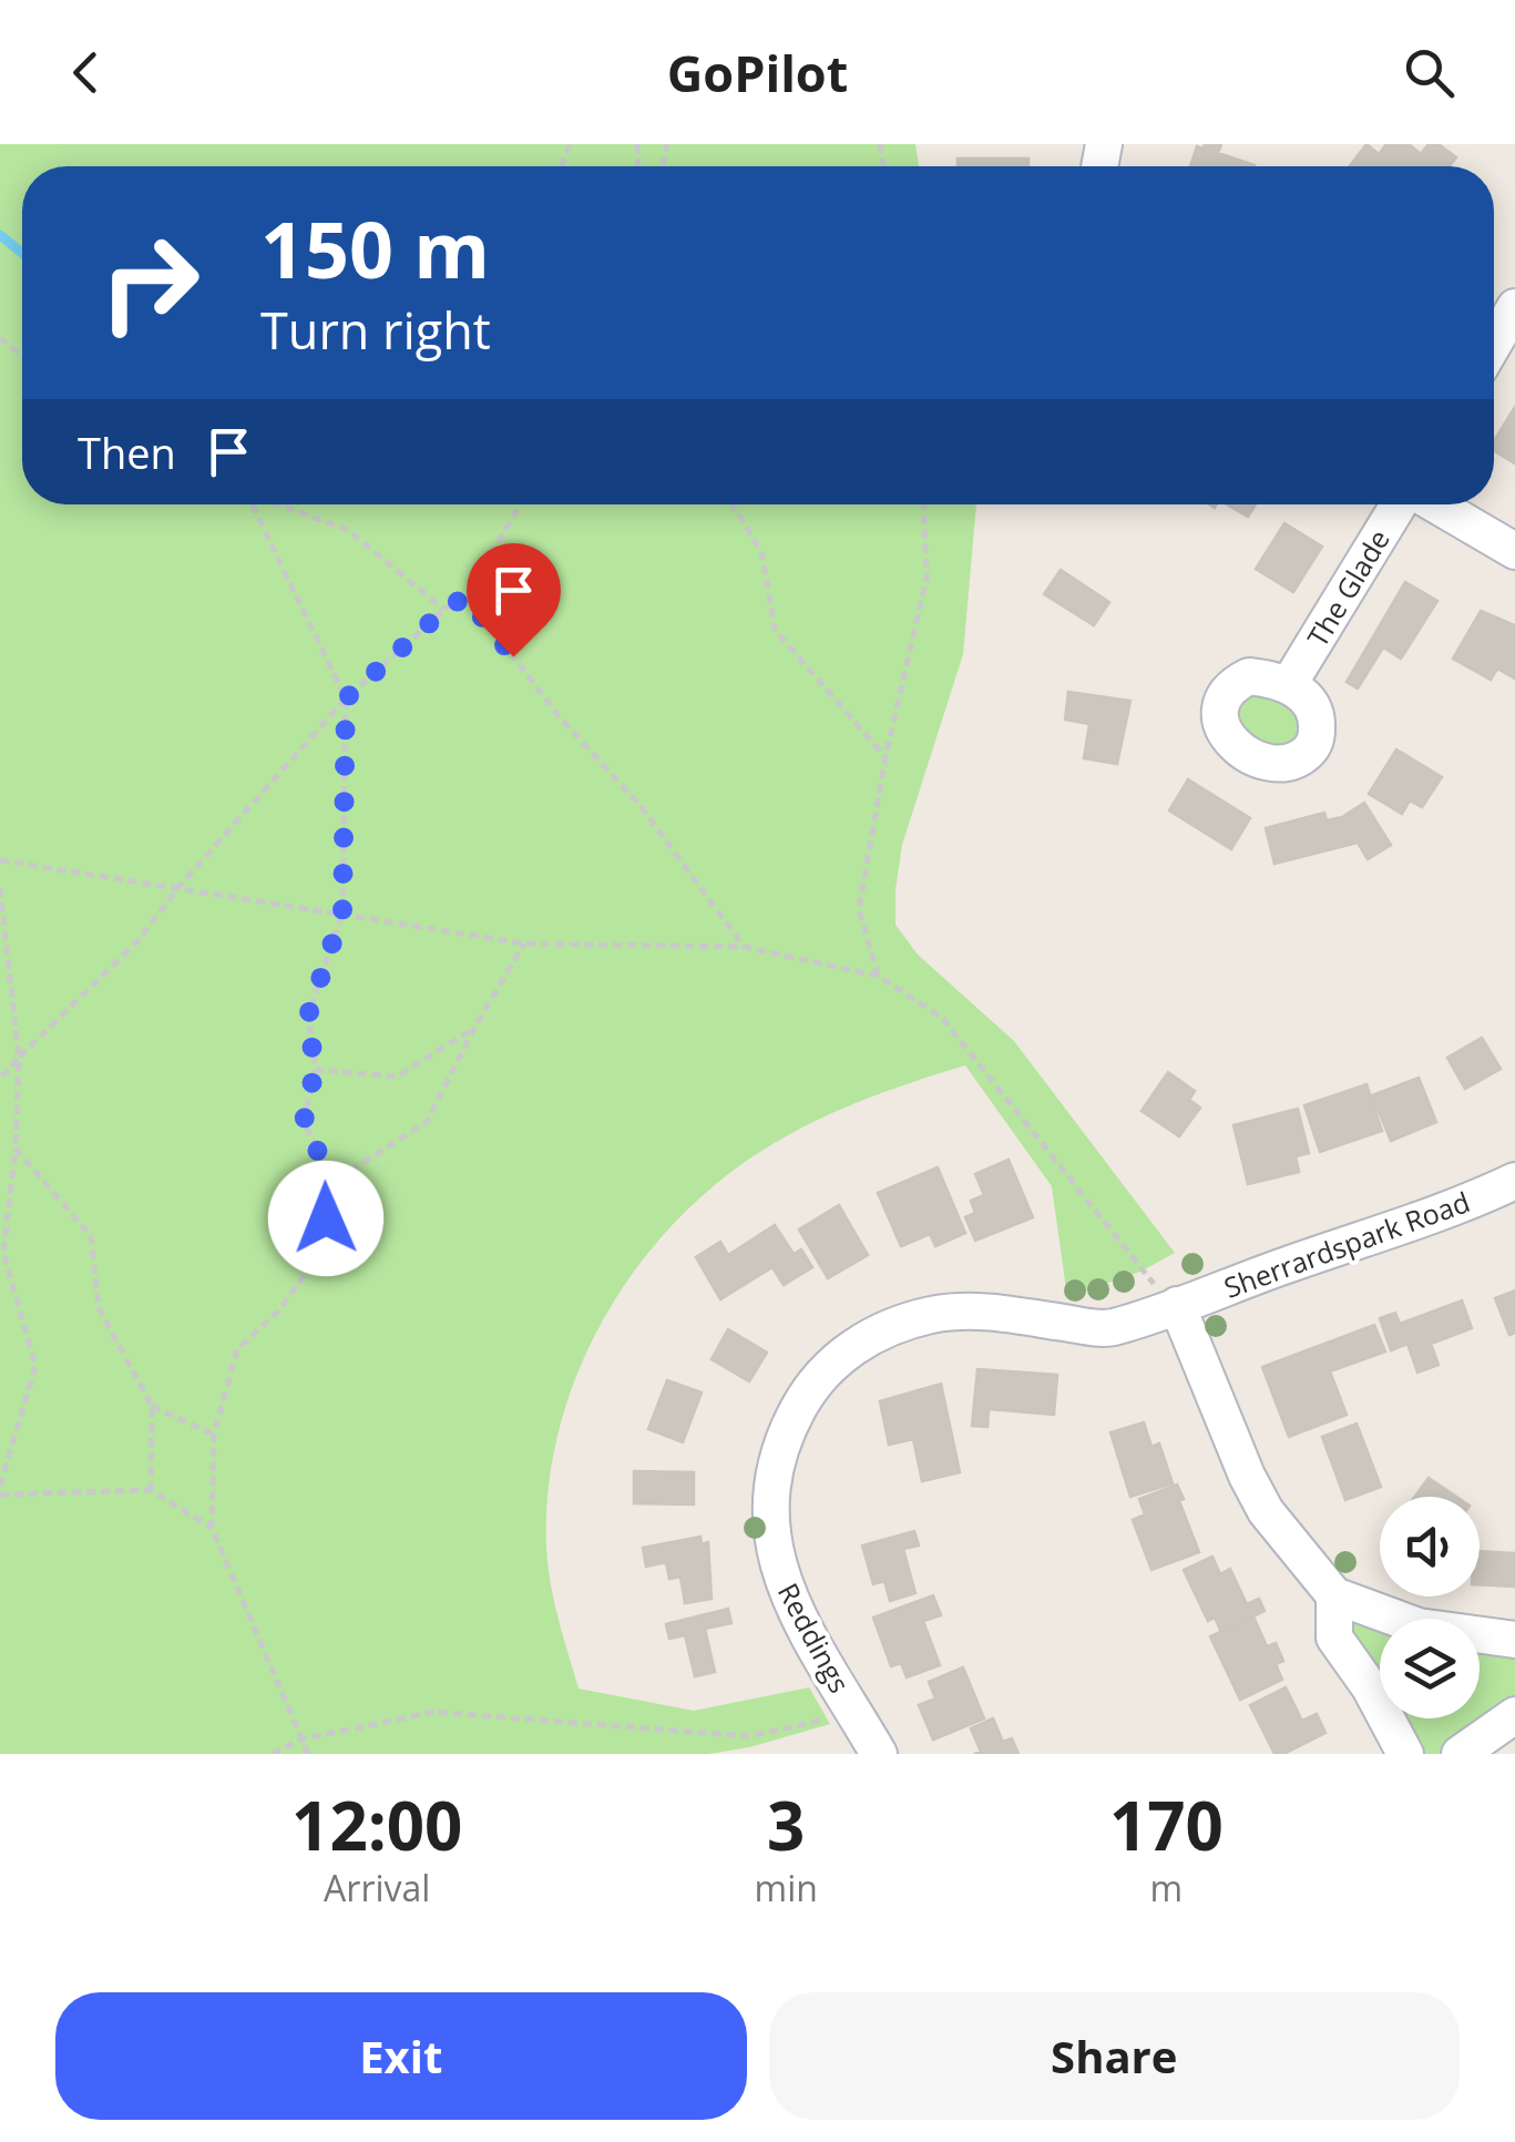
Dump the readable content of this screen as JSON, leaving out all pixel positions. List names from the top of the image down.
{
  "streets": {
    "street": ["The Glade", "Sherrardspark Road", "Reddings"]
  },
  "crossings": [
    ["Sherrardspark Road", "Reddings"]
  ],
  "page": {
    "header": "GoPilot",
    "turn": ["150 m", "Turn right"],
    "then": "Then",
    "eta": [
      "12:00",
      "Arrival",
      "3",
      "min",
      "170",
      "m"
    ],
    "buttons": ["Exit", "Share"]
  }
}
